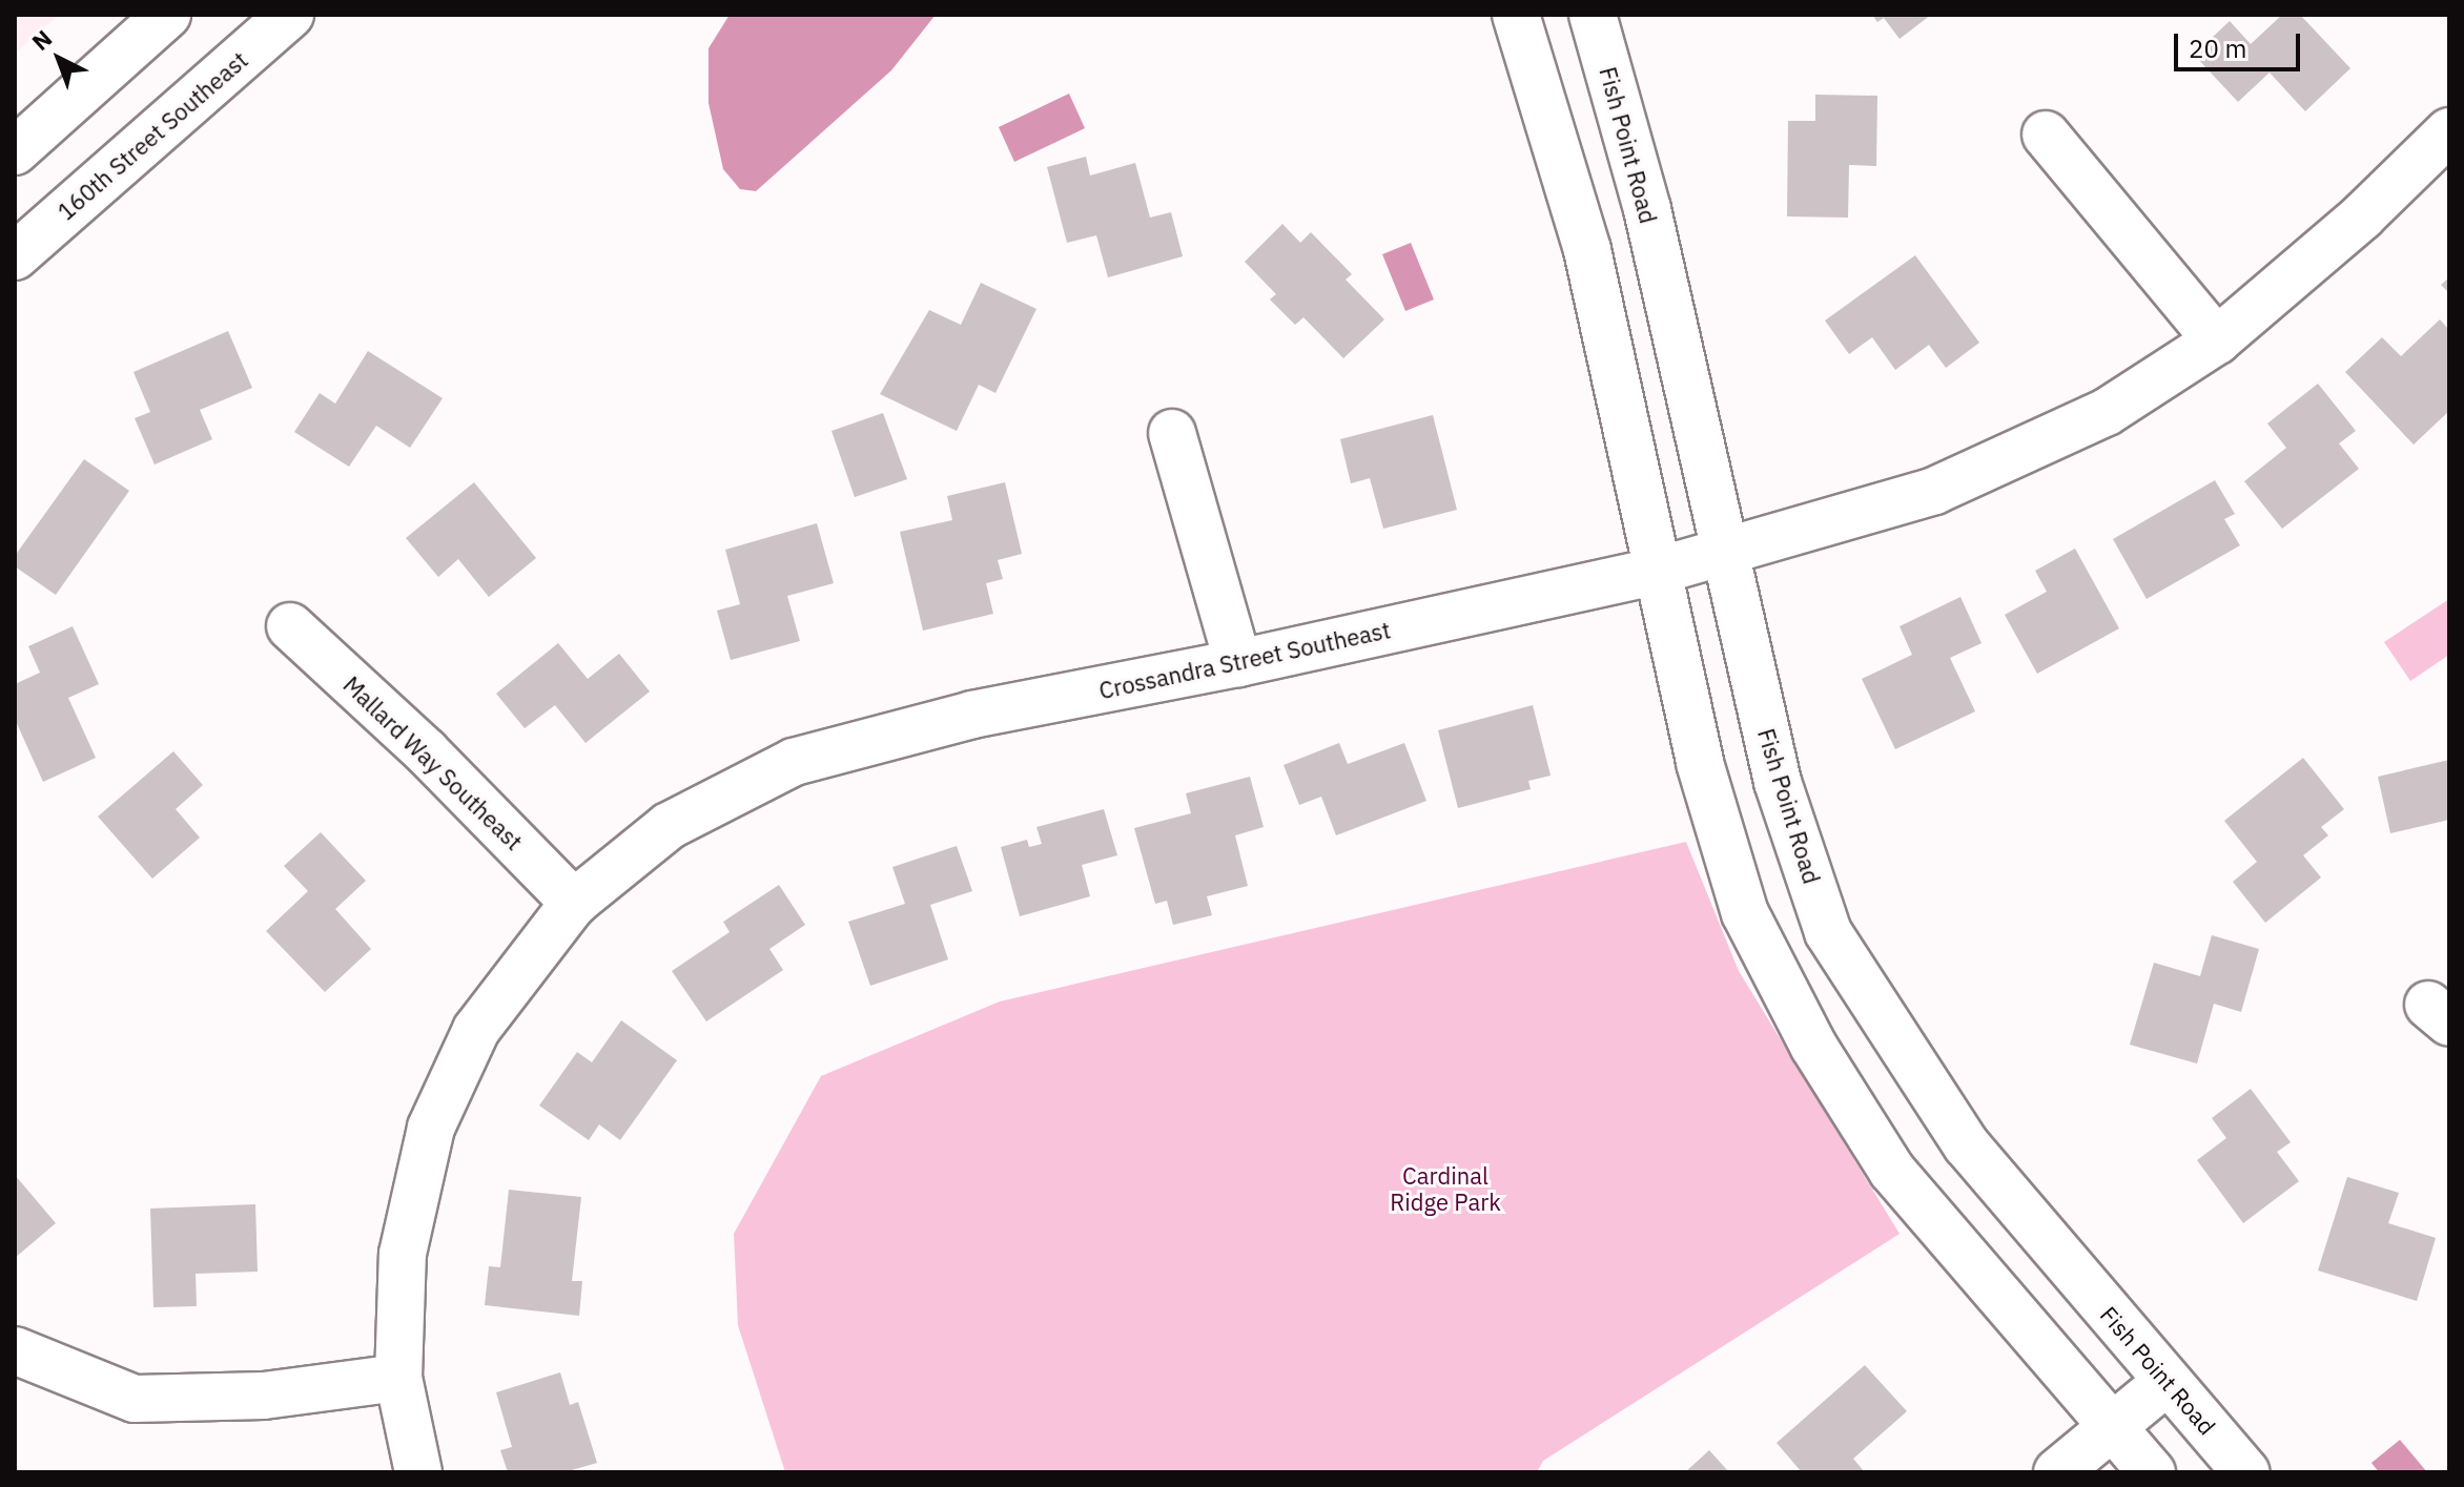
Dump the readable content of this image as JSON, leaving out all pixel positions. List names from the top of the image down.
{
  "streets": {
    "street": [
      "160th Street Southeast",
      "Fish Point Road",
      "Crossandra Street Southeast",
      "Mallard Way Southeast"
    ]
  },
  "crossings": [
    ["Fish Point Road", "Crossandra Street Southeast"],
    ["Crossandra Street Southeast", "Mallard Way Southeast"]
  ],
  "parks": ["Cardinal Ridge Park"],
  "scale_bar": "20 m",
  "north": "top left"
}
